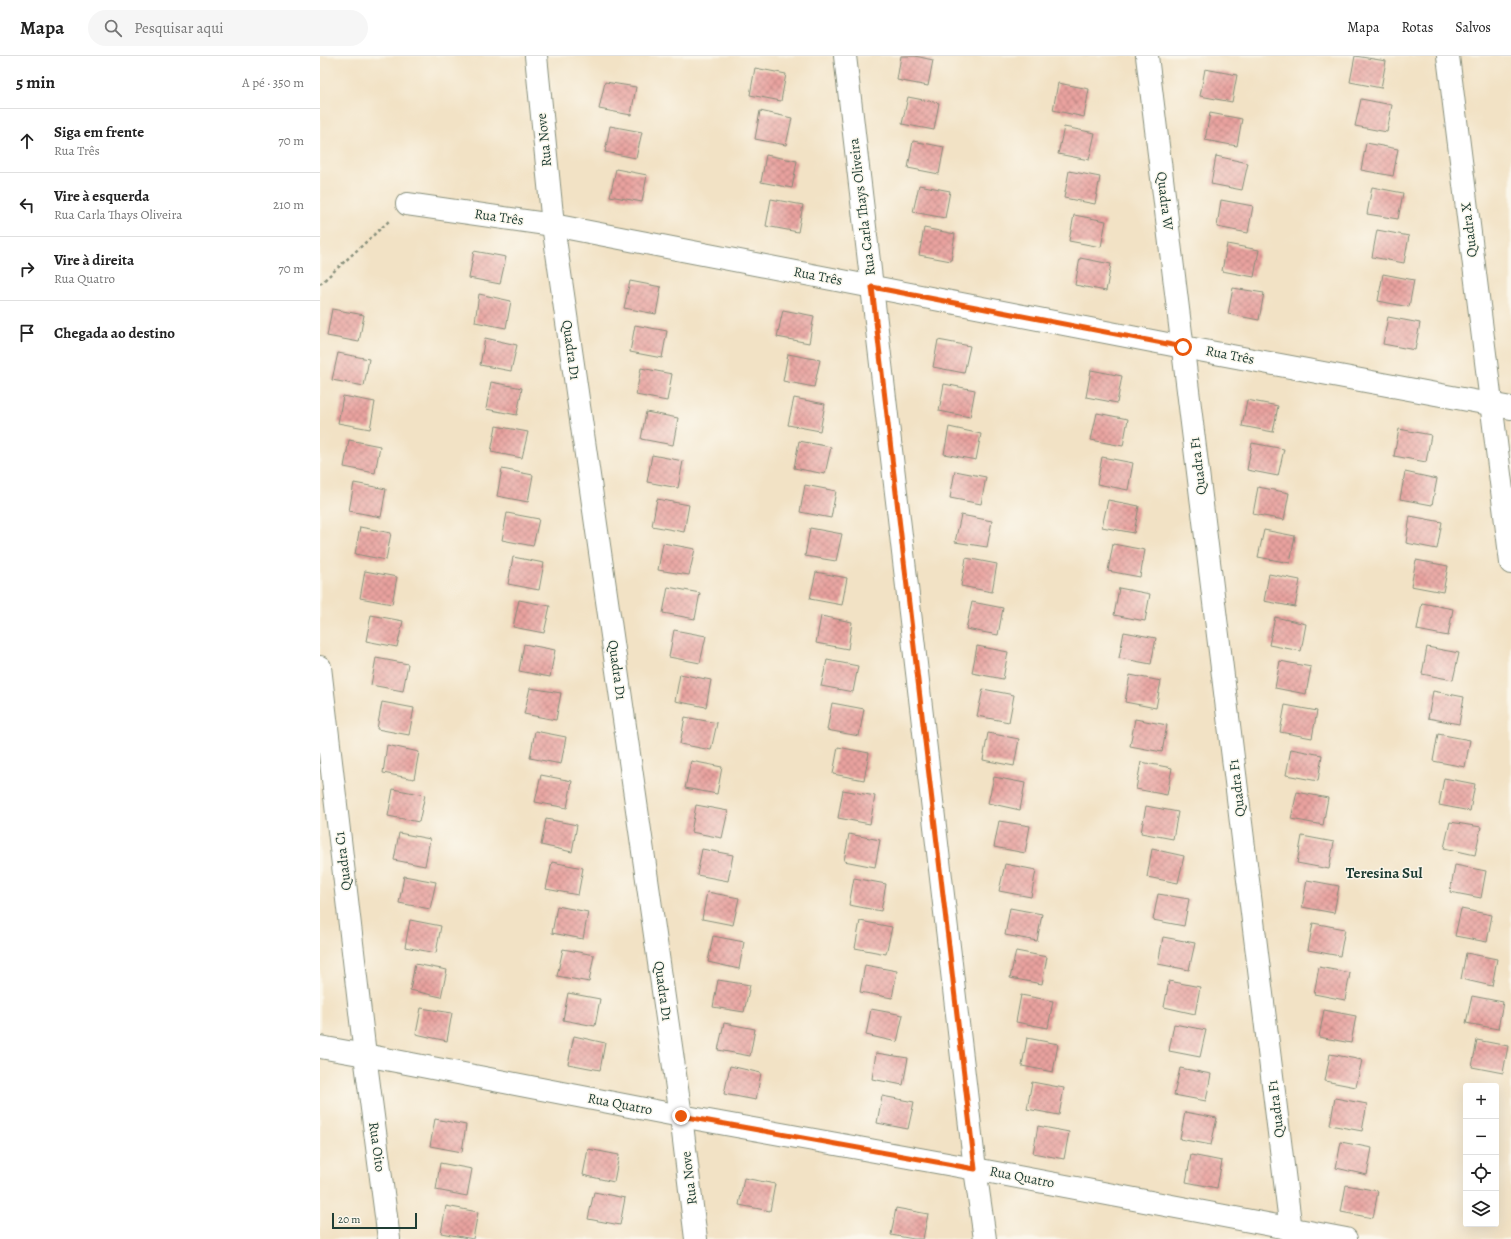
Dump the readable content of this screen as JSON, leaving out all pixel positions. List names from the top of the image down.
{
  "streets": {
    "street": [
      "Rua Nove",
      "Quadra W",
      "Rua Carla Thays Oliveira",
      "Rua Três",
      "Quadra X",
      "Quadra D1",
      "Quadra F1",
      "Quadra C1",
      "Rua Quatro",
      "Rua Oito"
    ]
  },
  "crossings": [
    ["Rua Nove", "Rua Três"],
    ["Rua Nove", "Quadra D1"],
    ["Rua Nove", "Rua Quatro"],
    ["Quadra W", "Rua Três"],
    ["Quadra W", "Quadra F1"],
    ["Rua Carla Thays Oliveira", "Rua Três"],
    ["Rua Carla Thays Oliveira", "Rua Quatro"],
    ["Rua Três", "Quadra X"],
    ["Rua Três", "Quadra D1"],
    ["Rua Três", "Quadra F1"],
    ["Quadra D1", "Rua Quatro"],
    ["Quadra F1", "Rua Quatro"],
    ["Quadra C1", "Rua Quatro"],
    ["Quadra C1", "Rua Oito"],
    ["Rua Quatro", "Rua Oito"]
  ],
  "districts": ["Teresina Sul"],
  "scale_bar": "20 m",
  "page": {
    "header": "Mapa",
    "search": "Pesquisar aqui",
    "nav": ["Mapa", "Rotas", "Salvos"],
    "heading": ["5 min", "A pé · 350 m"],
    "list": [
      ["Siga em frente", "Rua Três", "70 m"],
      ["Vire à esquerda", "Rua Carla Thays Oliveira", "210 m"],
      ["Vire à direita", "Rua Quatro", "70 m"],
      "Chegada ao destino"
    ],
    "map_buttons": ["+", "−"],
    "scale": "20 m"
  }
}
